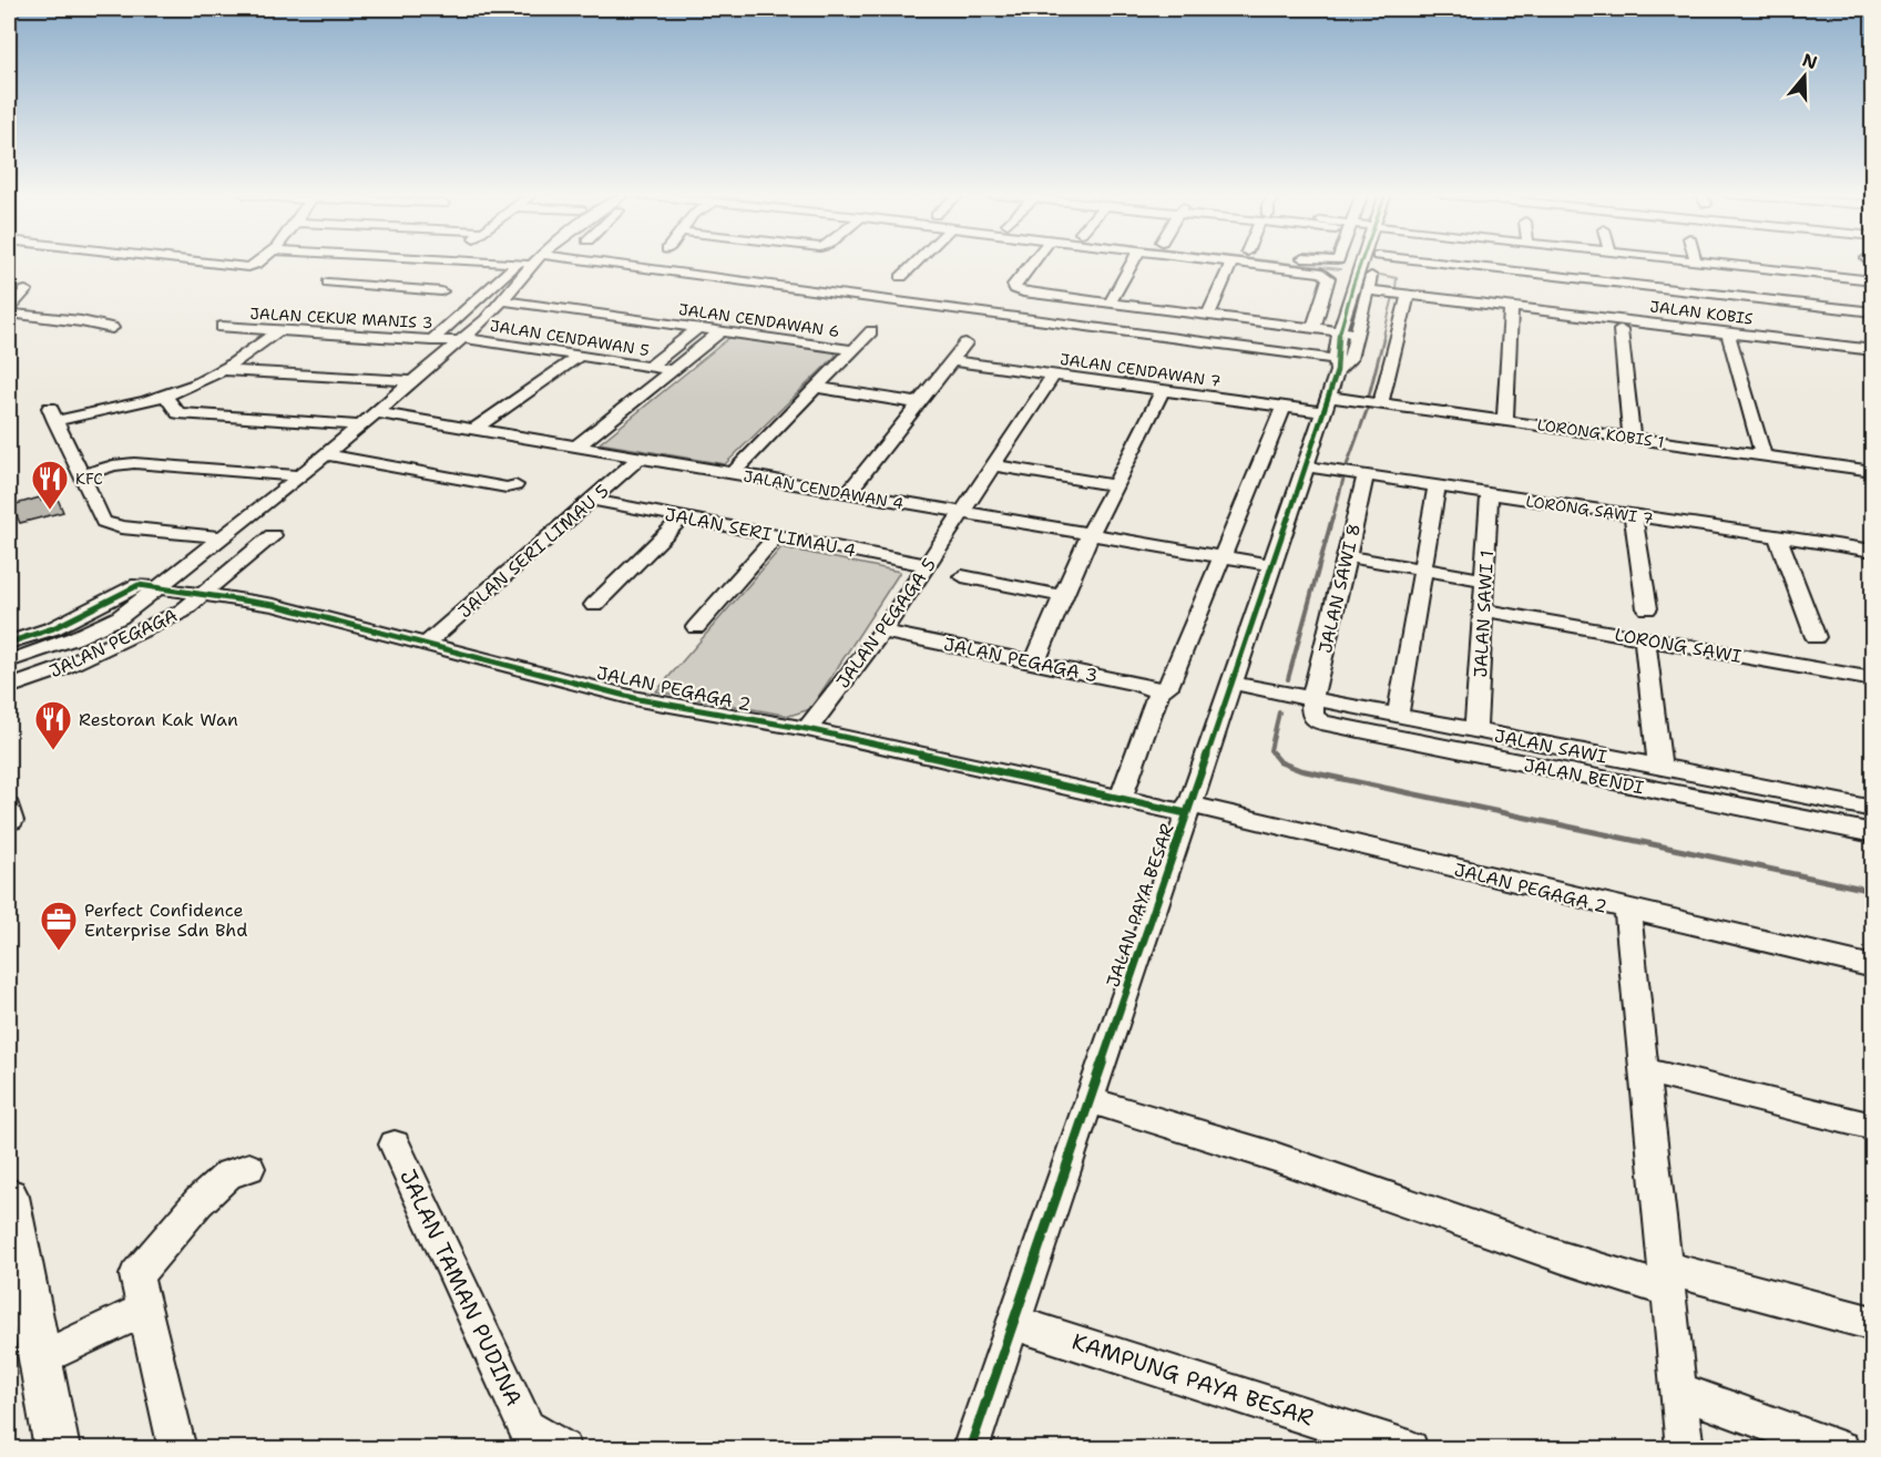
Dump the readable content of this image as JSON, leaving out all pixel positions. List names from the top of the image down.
{
  "streets": {
    "street": [
      "JALAN KOBIS",
      "JALAN CEKUR MANIS 3",
      "JALAN CENDAWAN 6",
      "JALAN CENDAWAN 5",
      "JALAN CENDAWAN 7",
      "LORONG KOBIS 1",
      "JALAN CENDAWAN 4",
      "LORONG SAWI 7",
      "JALAN SERI LIMAU 4",
      "JALAN SERI LIMAU 5",
      "JALAN SAWI 8",
      "JALAN SAWI 1",
      "JALAN PEGAGA 5",
      "JALAN PEGAGA",
      "LORONG SAWI",
      "JALAN PEGAGA 3",
      "JALAN PEGAGA 2",
      "JALAN SAWI",
      "JALAN BENDI",
      "JALAN PAYA BESAR",
      "JALAN TAMAN PUDINA",
      "KAMPUNG PAYA BESAR"
    ]
  },
  "crossings": [
    ["JALAN KOBIS", "JALAN PAYA BESAR"],
    ["JALAN CEKUR MANIS 3", "JALAN CENDAWAN 5"],
    ["JALAN CENDAWAN 7", "LORONG KOBIS 1"],
    ["JALAN CENDAWAN 7", "JALAN PEGAGA 5"],
    ["JALAN CENDAWAN 7", "JALAN PAYA BESAR"],
    ["LORONG KOBIS 1", "JALAN PAYA BESAR"],
    ["JALAN CENDAWAN 4", "JALAN SERI LIMAU 5"],
    ["JALAN CENDAWAN 4", "JALAN PEGAGA 5"],
    ["JALAN CENDAWAN 4", "JALAN PAYA BESAR"],
    ["LORONG SAWI 7", "JALAN SAWI 8"],
    ["LORONG SAWI 7", "JALAN SAWI 1"],
    ["LORONG SAWI 7", "JALAN PAYA BESAR"],
    ["JALAN SERI LIMAU 4", "JALAN SERI LIMAU 5"],
    ["JALAN SERI LIMAU 4", "JALAN PEGAGA 5"],
    ["JALAN SERI LIMAU 5", "JALAN PEGAGA 2"],
    ["JALAN SAWI 8", "JALAN SAWI"],
    ["JALAN SAWI 8", "JALAN BENDI"],
    ["JALAN SAWI 1", "LORONG SAWI"],
    ["JALAN SAWI 1", "JALAN SAWI"],
    ["JALAN PEGAGA 5", "JALAN PEGAGA 3"],
    ["JALAN PEGAGA 5", "JALAN PEGAGA 2"],
    ["JALAN PEGAGA", "JALAN PEGAGA 2"],
    ["JALAN PEGAGA 2", "JALAN PAYA BESAR"],
    ["JALAN SAWI", "JALAN BENDI"],
    ["JALAN SAWI", "JALAN PAYA BESAR"],
    ["JALAN PAYA BESAR", "KAMPUNG PAYA BESAR"]
  ],
  "places": {
    "restaurant": ["KFC", "Restoran Kak Wan"],
    "office": ["Perfect Confidence Enterprise Sdn Bhd"]
  },
  "north": "top"
}
